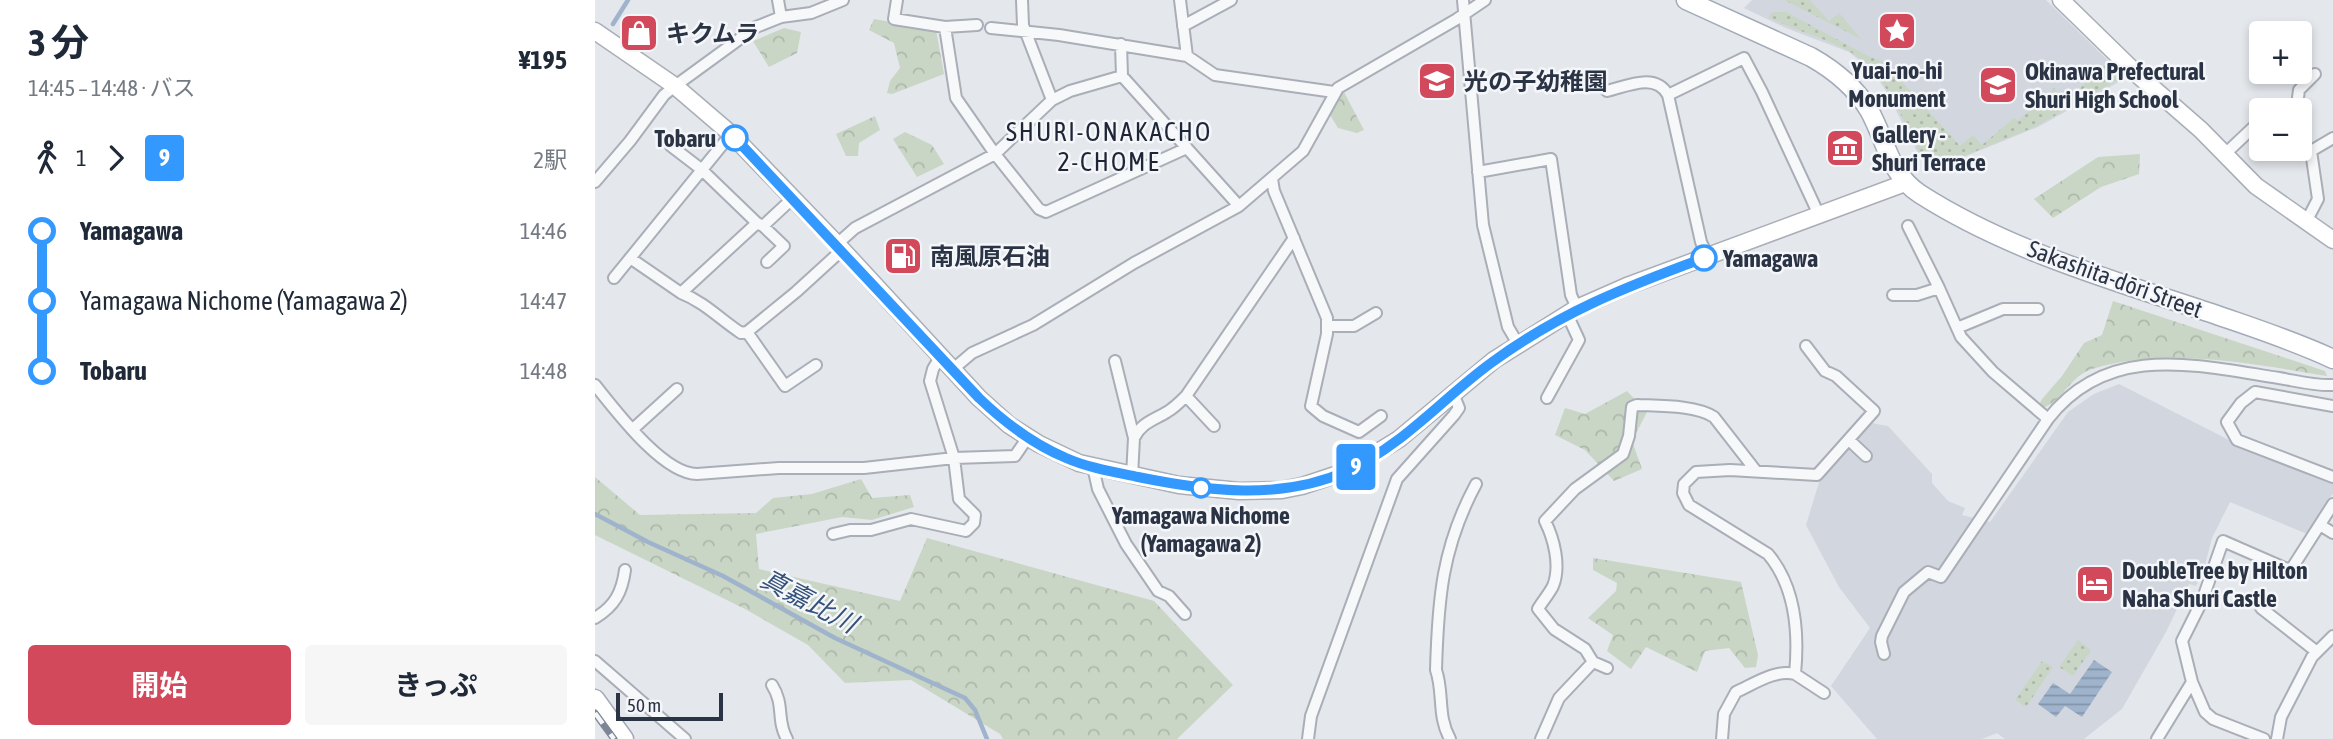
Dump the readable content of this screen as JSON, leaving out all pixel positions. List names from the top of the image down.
{
  "streets": {
    "main road": ["Sakashita-dōri Street"]
  },
  "districts": ["SHURI-ONAKACHO 2-CHOME"],
  "water": ["真嘉比川"],
  "places": {
    "place": ["Yuai-no-hi Monument"],
    "shop": ["キクムラ"],
    "school or university": ["光の子幼稚園", "Okinawa Prefectural Shuri High School"],
    "other": ["Tobaru", "Yamagawa", "Yamagawa Nichome (Yamagawa 2)"],
    "museum": ["Gallery - Shuri Terrace"],
    "fuel station": ["南風原石油"],
    "hotel": ["DoubleTree by Hilton Naha Shuri Castle"]
  },
  "lines": ["bus line 9"],
  "scale_bar": "50 m",
  "page": {
    "heading": ["3 分", "14:45 – 14:48 · バス", "¥195"],
    "on_map": "9",
    "map_buttons": ["+", "−"],
    "legs": ["1", "9", "2駅"],
    "list": [
      {
        "name": "Yamagawa",
        "value": "14:46"
      },
      {
        "name": "Yamagawa Nichome (Yamagawa 2)",
        "value": "14:47"
      },
      {
        "name": "Tobaru",
        "value": "14:48"
      }
    ],
    "buttons": ["開始", "きっぷ"],
    "scale": "50 m"
  }
}
